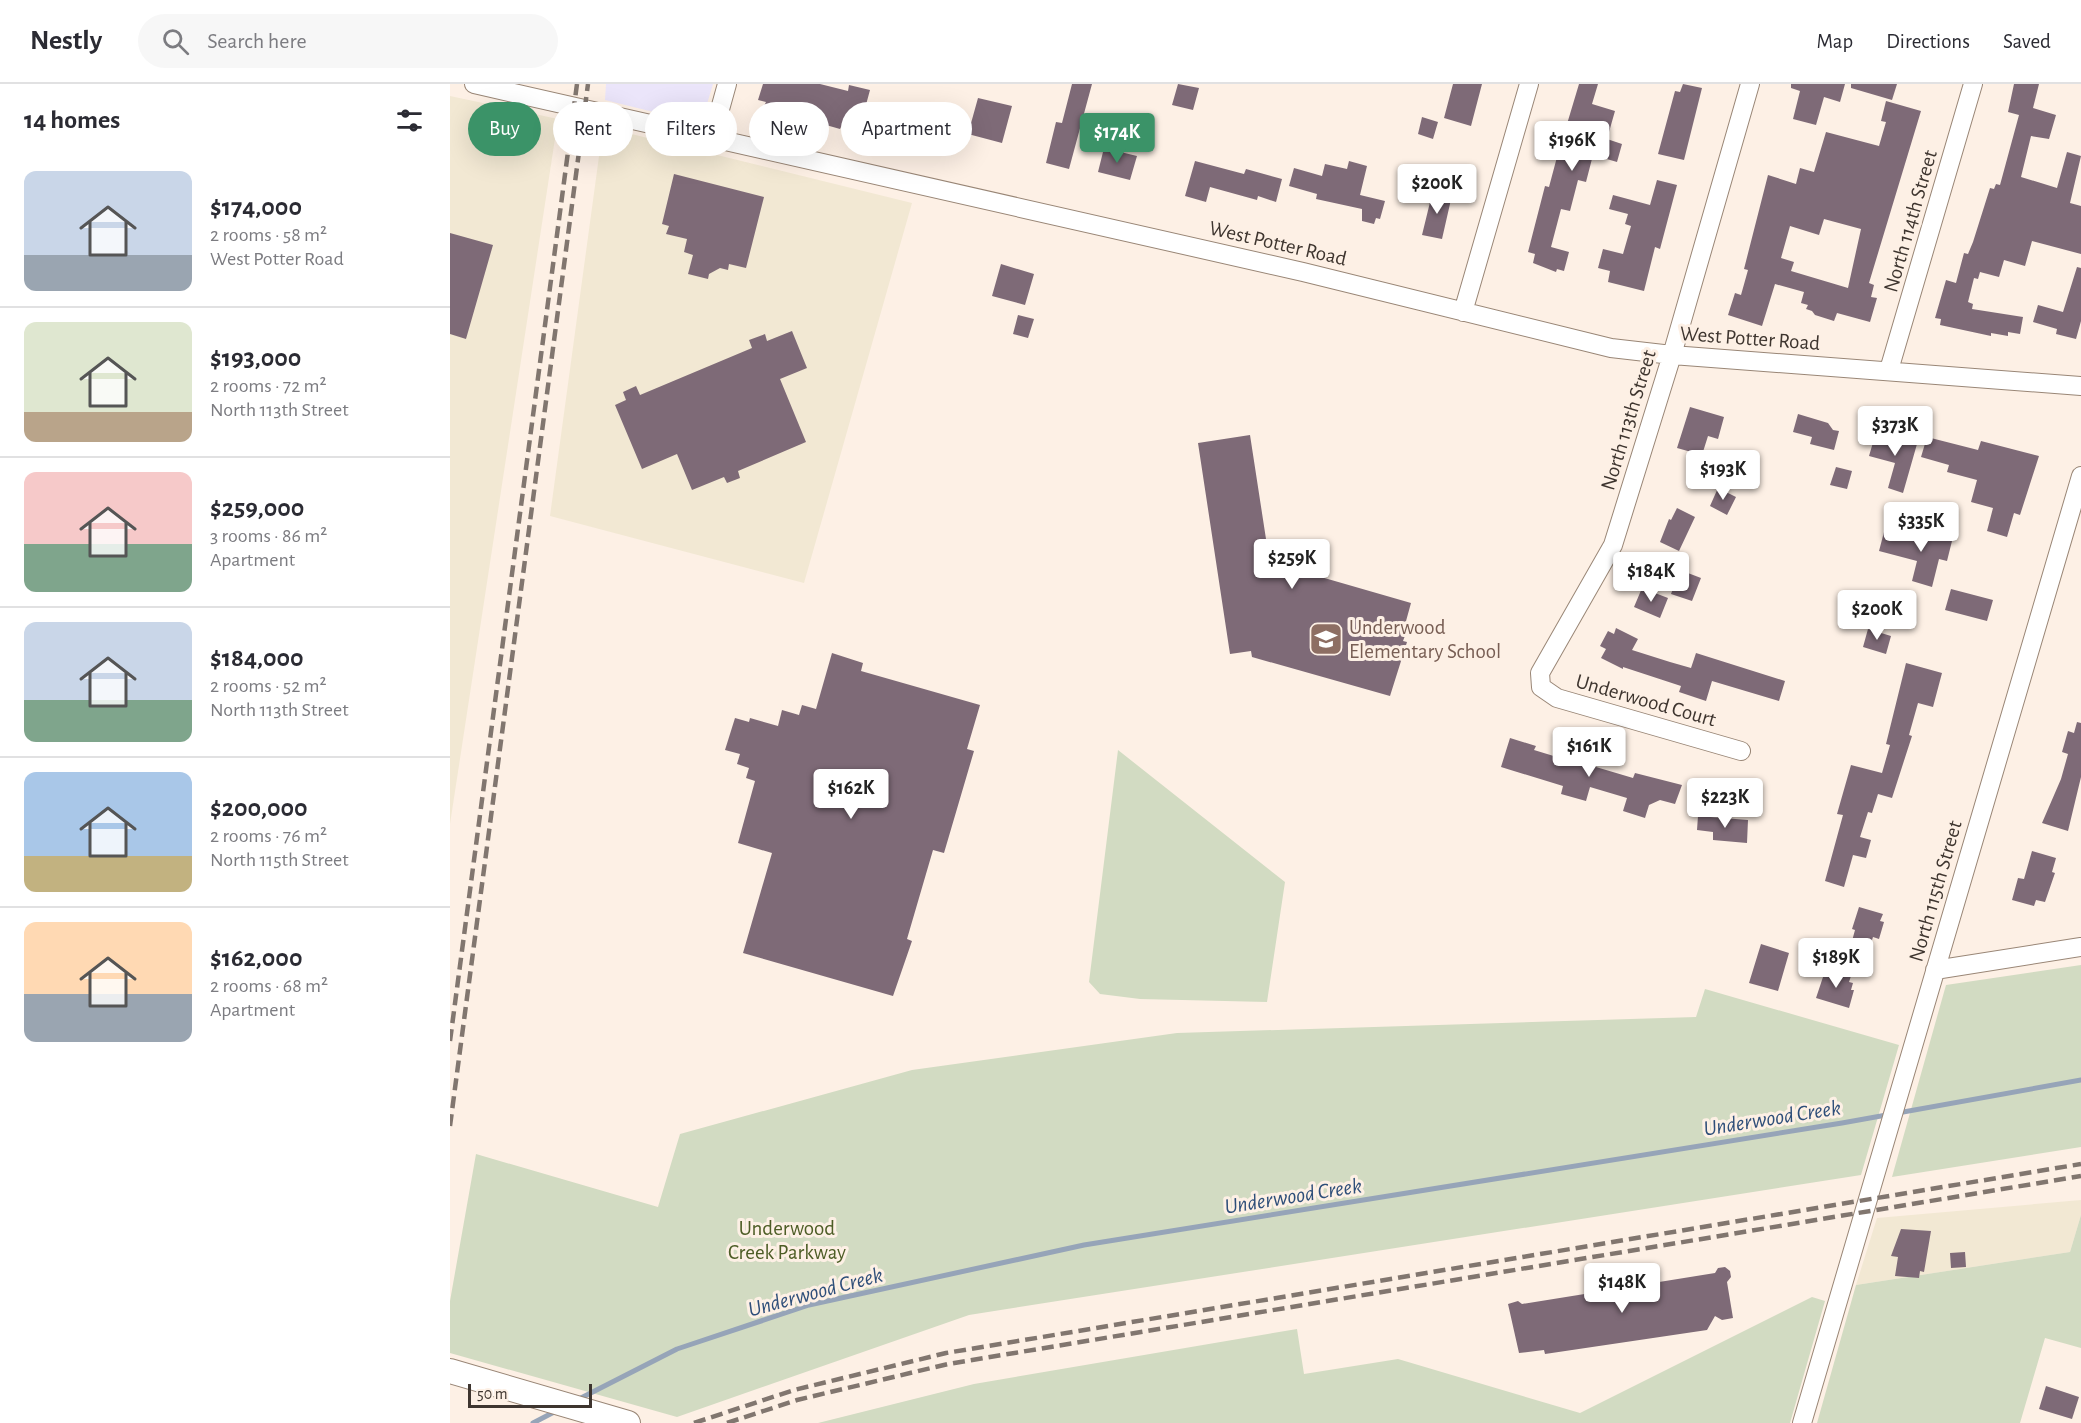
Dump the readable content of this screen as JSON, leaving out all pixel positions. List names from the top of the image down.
{
  "streets": {
    "street": [
      "North 114th Street",
      "West Potter Road",
      "North 113th Street",
      "Underwood Court",
      "North 115th Street"
    ]
  },
  "crossings": [
    ["North 114th Street", "West Potter Road"],
    ["West Potter Road", "North 113th Street"],
    ["North 113th Street", "Underwood Court"]
  ],
  "water": ["Underwood Creek"],
  "parks": ["Underwood Creek Parkway"],
  "places": {
    "school or university": ["Underwood Elementary School"]
  },
  "scale_bar": "50 m",
  "page": {
    "header": "Nestly",
    "search": "Search here",
    "nav": ["Map", "Directions", "Saved"],
    "heading": "14 homes",
    "chip": [
      "Buy",
      "Rent",
      "Filters",
      "New",
      "Apartment"
    ],
    "price": [
      "$174K",
      "$196K",
      "$200K",
      "$373K",
      "$193K",
      "$335K",
      "$259K",
      "$184K",
      "$200K",
      "$161K",
      "$162K",
      "$223K",
      "$189K",
      "$148K"
    ],
    "list": [
      {
        "name": "$174,000",
        "note": "2 rooms · 58 m² · West Potter Road"
      },
      {
        "name": "$193,000",
        "note": "2 rooms · 72 m² · North 113th Street"
      },
      {
        "name": "$259,000",
        "note": "3 rooms · 86 m² · Apartment"
      },
      {
        "name": "$184,000",
        "note": "2 rooms · 52 m² · North 113th Street"
      },
      {
        "name": "$200,000",
        "note": "2 rooms · 76 m² · North 115th Street"
      },
      {
        "name": "$162,000",
        "note": "2 rooms · 68 m² · Apartment"
      }
    ],
    "scale": "50 m"
  }
}
